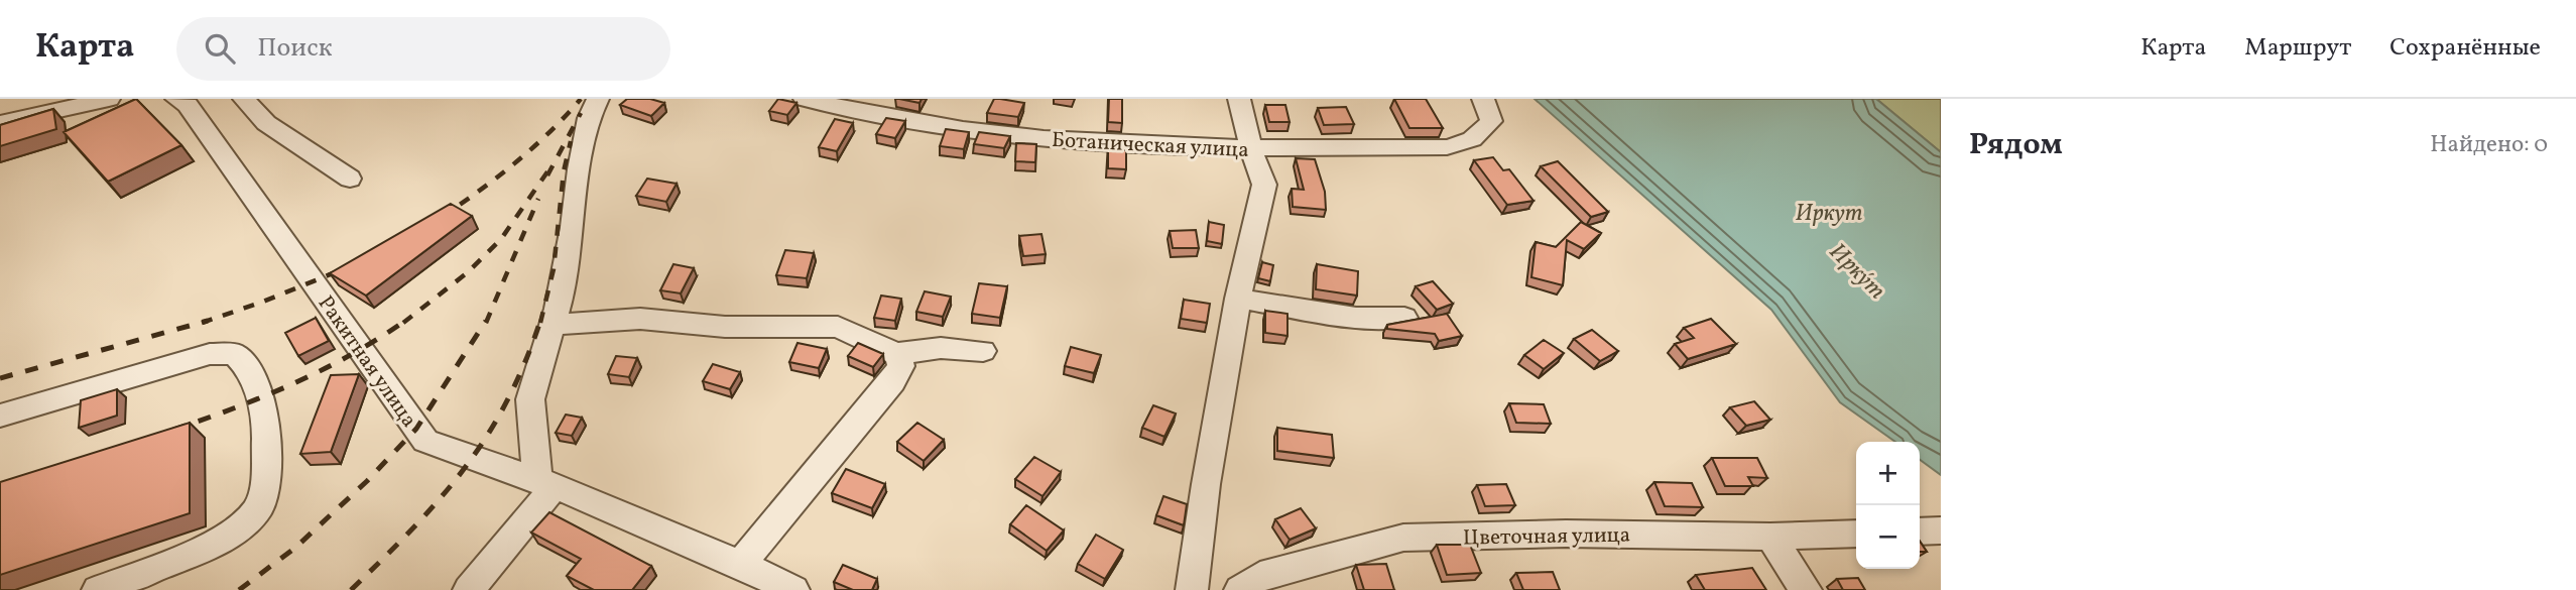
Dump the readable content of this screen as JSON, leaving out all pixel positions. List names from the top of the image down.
{
  "streets": {
    "street": ["Ботаническая улица", "Ракитная улица", "Цветочная улица"]
  },
  "water": ["Иркут", "Ирку́т"],
  "page": {
    "header": "Карта",
    "search": "Поиск",
    "nav": ["Карта", "Маршрут", "Сохранённые"],
    "heading": ["Рядом", "Найдено: 0"],
    "map_buttons": ["+", "−"]
  }
}
